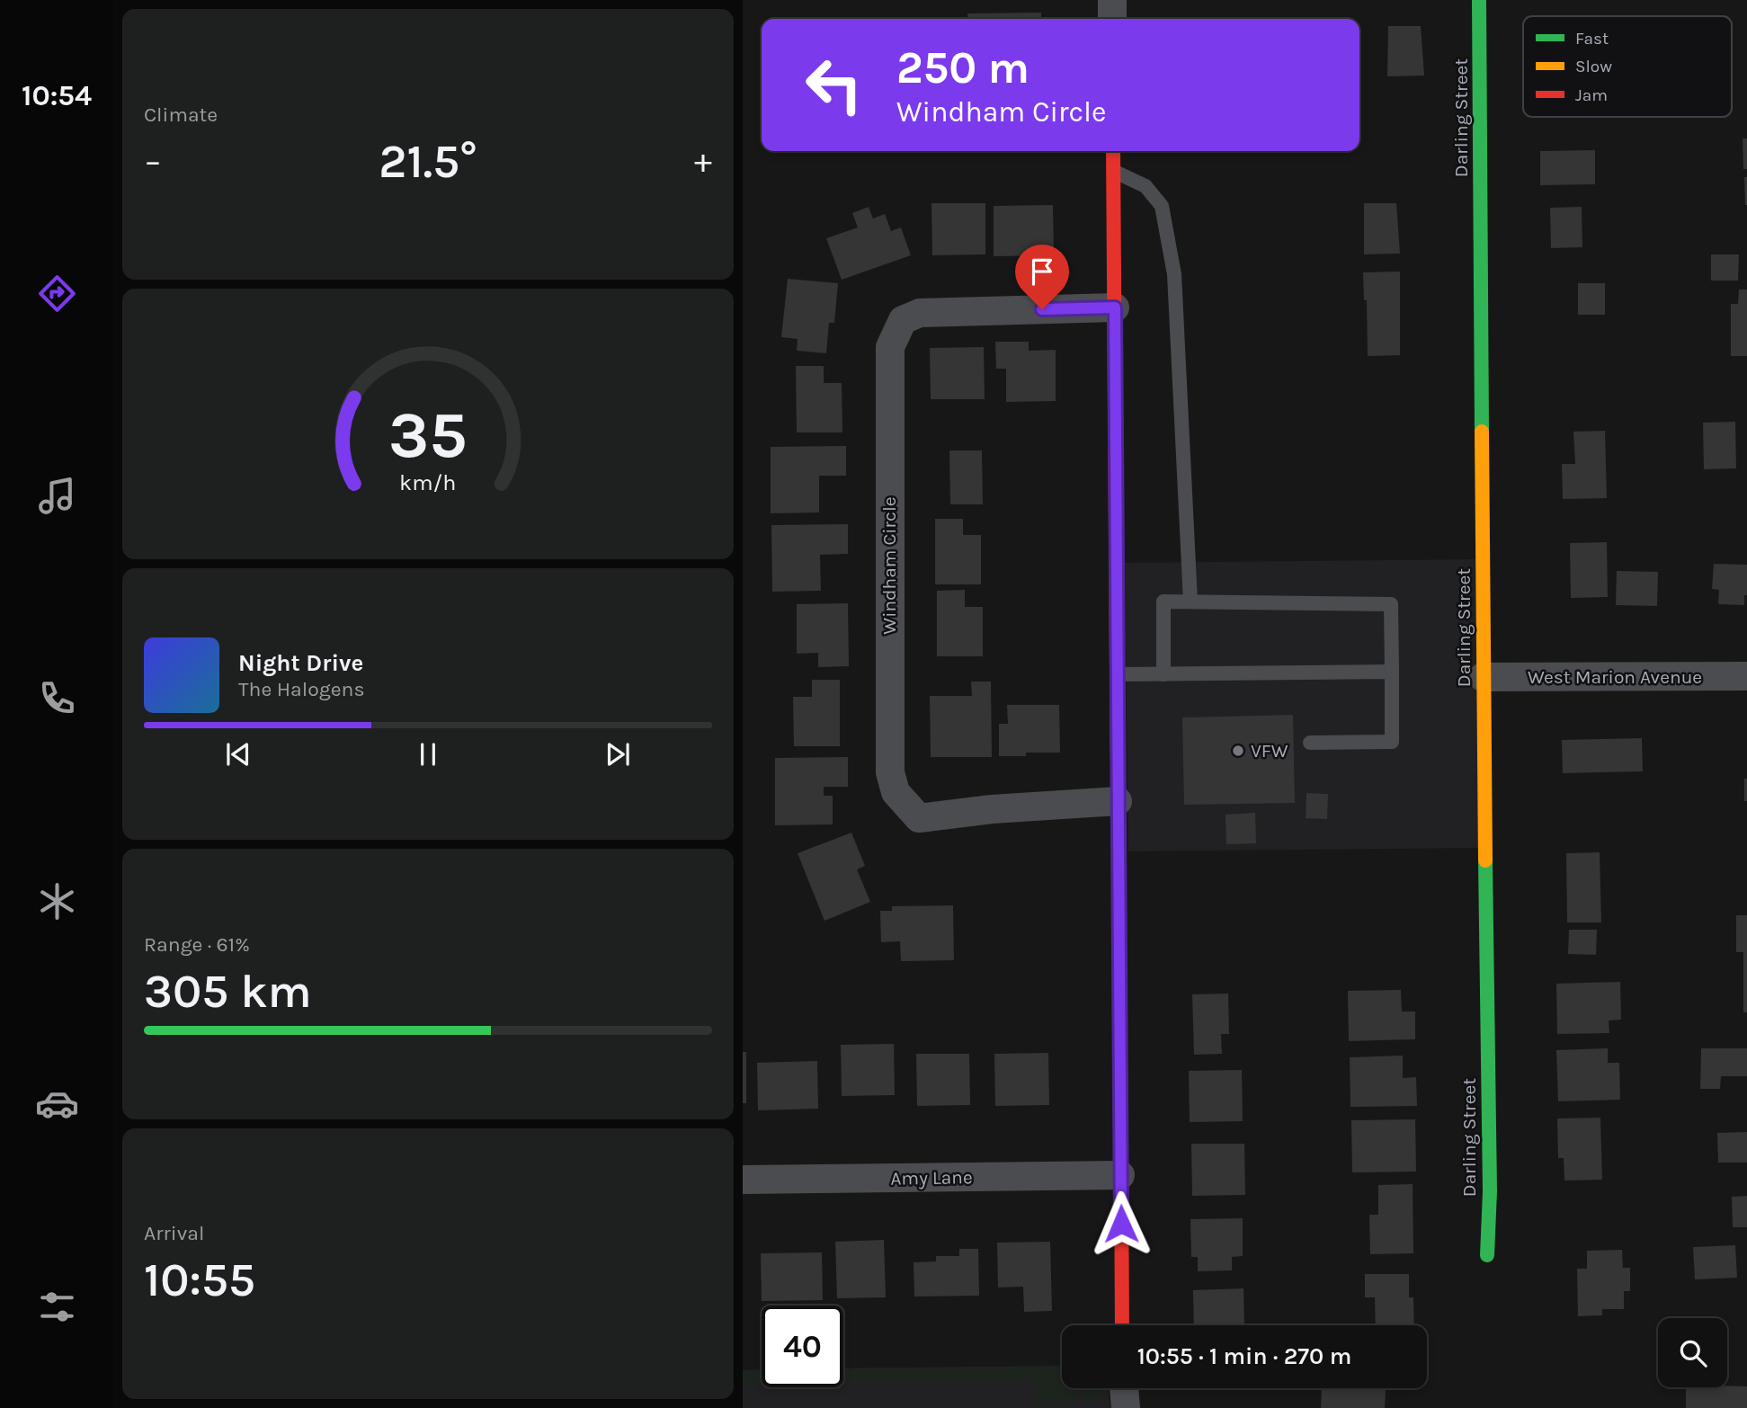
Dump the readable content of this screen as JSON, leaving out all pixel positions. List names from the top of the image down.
{
  "streets": {
    "street": [
      "Darling Street",
      "Windham Circle",
      "West Marion Avenue",
      "Amy Lane"
    ]
  },
  "crossings": [
    ["Darling Street", "West Marion Avenue"]
  ],
  "places": ["VFW"],
  "legend": ["Fast", "Slow", "Jam"],
  "page": {
    "tabs": "10:54",
    "tile": [
      "Climate",
      ["Range · 61%", "305 km"],
      ["Arrival", "10:55"]
    ],
    "turn": ["250 m", "Windham Circle"],
    "heat": ["−", "21.5°", "+"],
    "song": ["Night Drive", "The Halogens"],
    "limit": "40",
    "trip": "10:55 · 1 min · 270 m",
    "gauge": ["35", "km/h"]
  }
}
